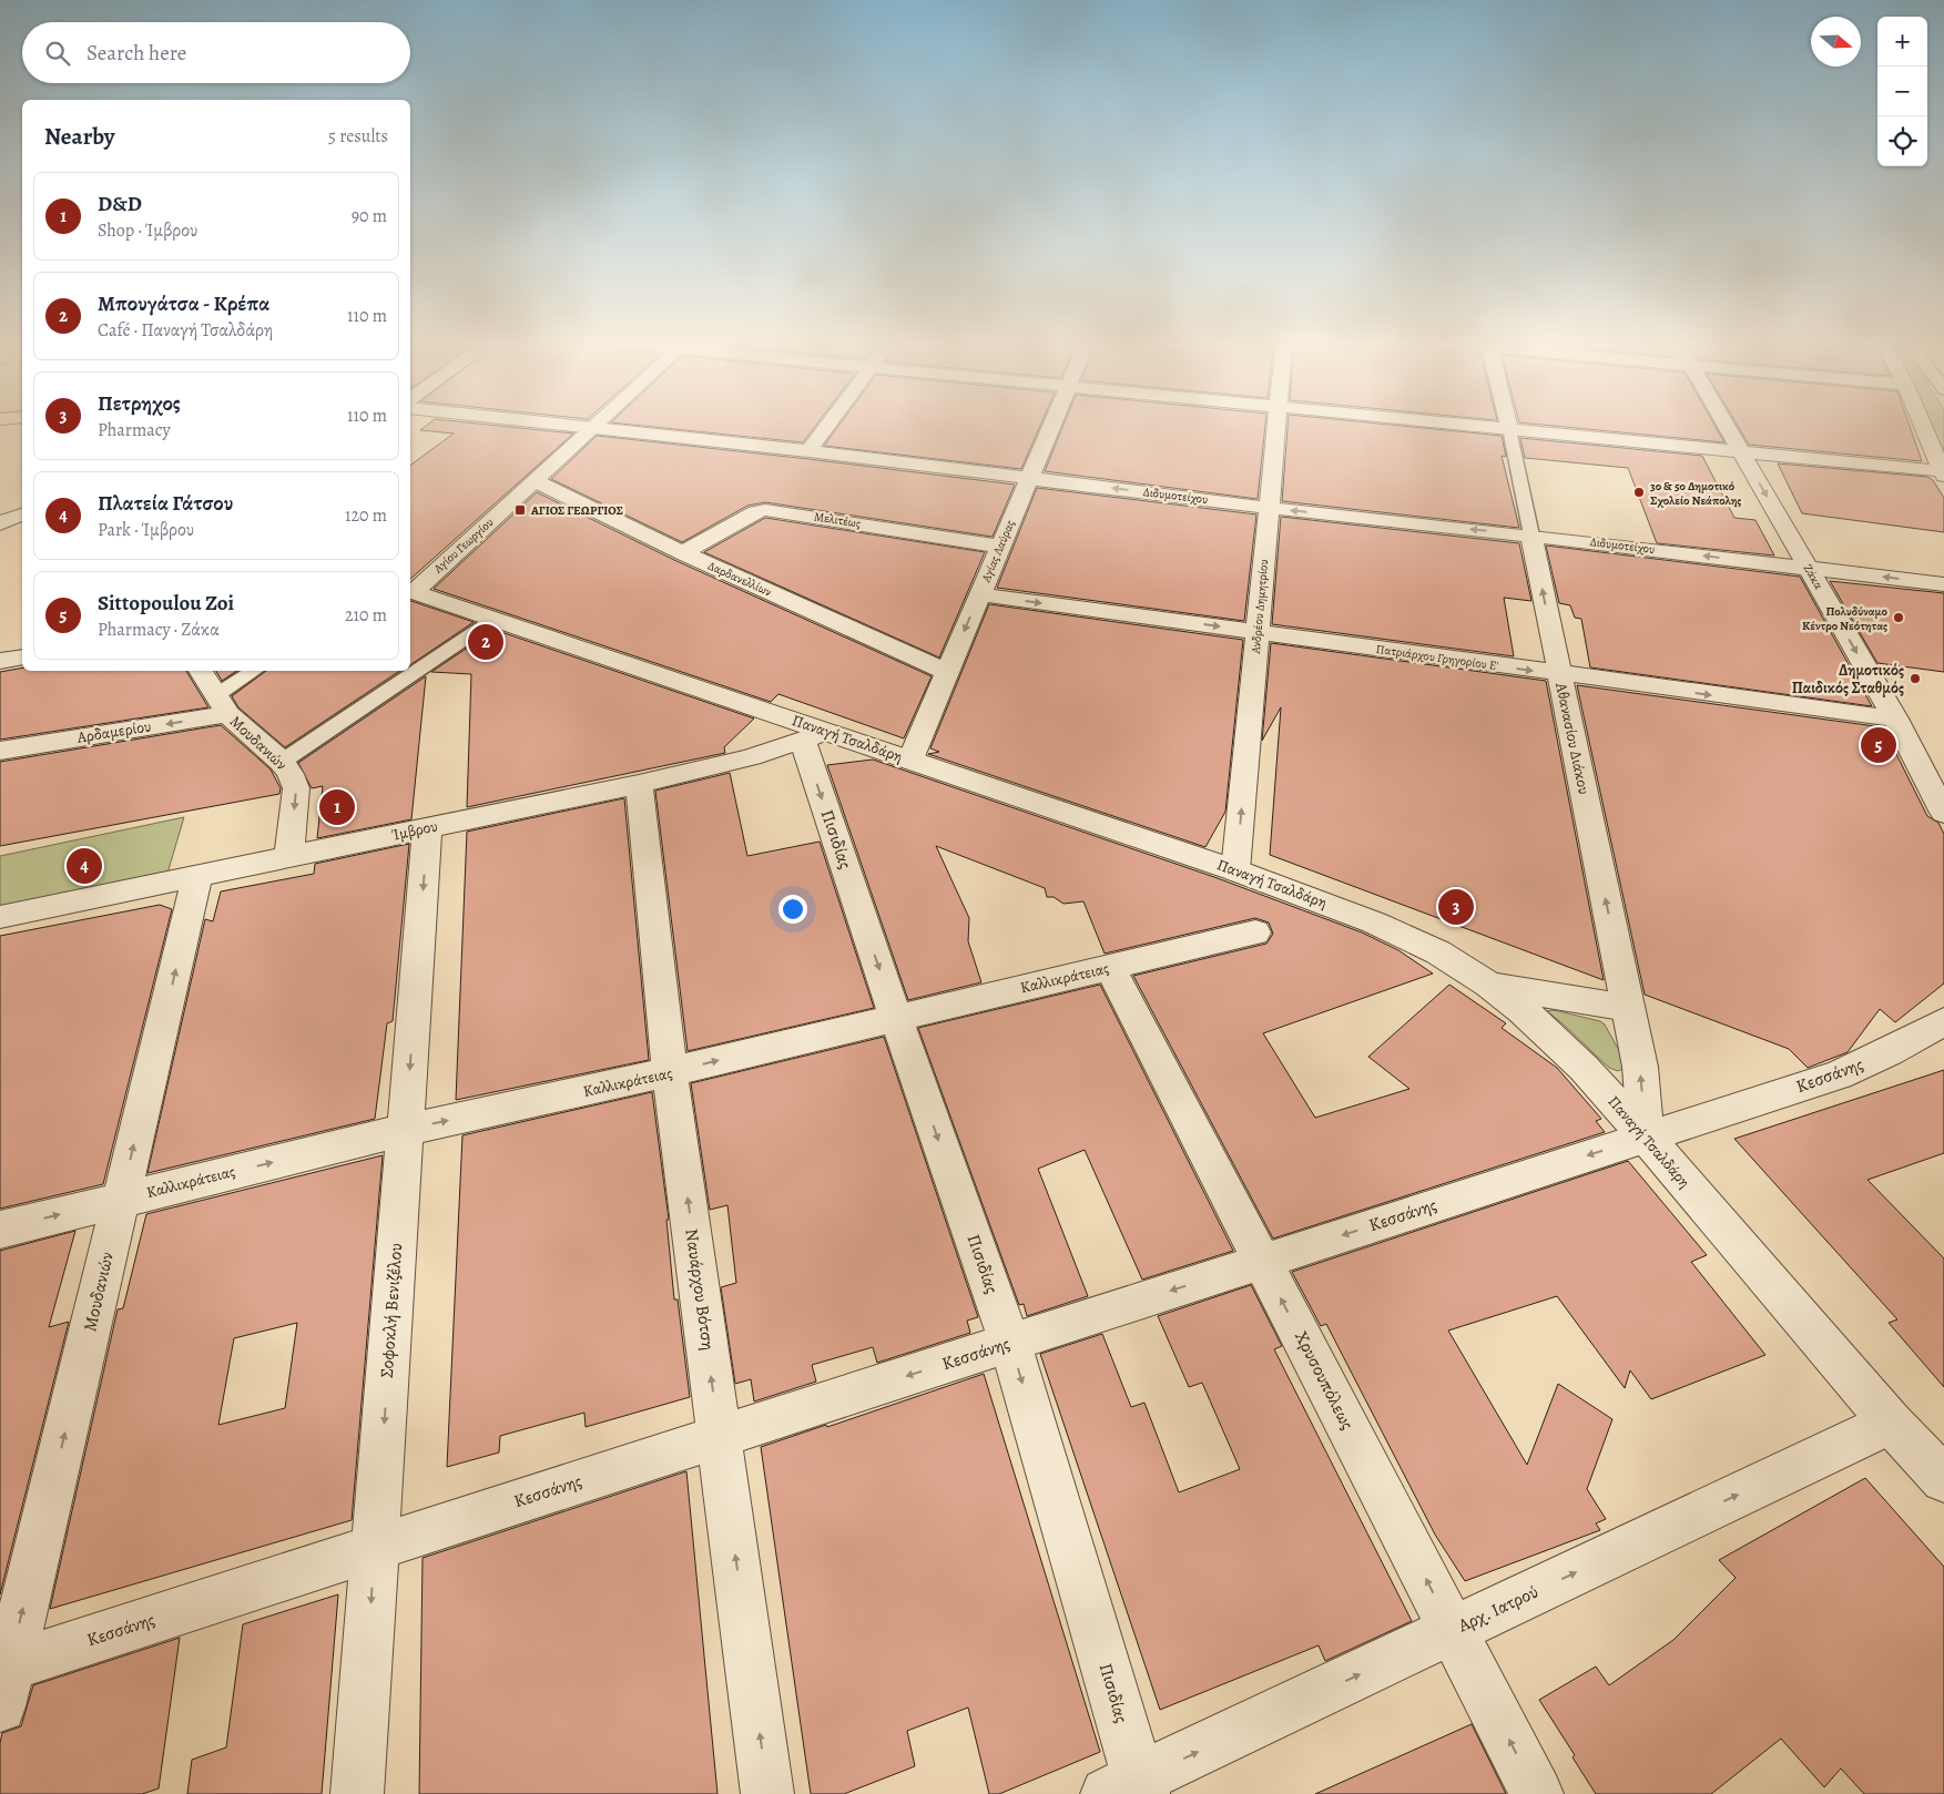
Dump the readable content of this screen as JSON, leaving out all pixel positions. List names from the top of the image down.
{
  "streets": {
    "street": [
      "Διδυμοτείχου",
      "Μελιτέως",
      "Αγίου Γεωργίου",
      "Αγίας Λαύρας",
      "Ζάκα",
      "Δαρδανελλίων",
      "Ανδρέου Δημητρίου",
      "Πατριάρχου Γρηγορίου Ε'",
      "Αρδαμερίου",
      "Παναγή Τσαλδάρη",
      "Αθανασίου Διάκου",
      "Μουδανιών",
      "Ίμβρου",
      "Πισιδίας",
      "Καλλικράτειας",
      "Κεσσάνης",
      "Ναυάρχου Βότση",
      "Σοφοκλή Βενιζέλου",
      "Χρυσουπόλεως",
      "Αρχ. Ιατρού"
    ]
  },
  "crossings": [
    ["Διδυμοτείχου", "Αγίου Γεωργίου"],
    ["Διδυμοτείχου", "Αγίας Λαύρας"],
    ["Διδυμοτείχου", "Ζάκα"],
    ["Διδυμοτείχου", "Ανδρέου Δημητρίου"],
    ["Διδυμοτείχου", "Αθανασίου Διάκου"],
    ["Μελιτέως", "Αγίας Λαύρας"],
    ["Μελιτέως", "Δαρδανελλίων"],
    ["Αγίου Γεωργίου", "Δαρδανελλίων"],
    ["Αγίου Γεωργίου", "Παναγή Τσαλδάρη"],
    ["Αγίας Λαύρας", "Δαρδανελλίων"],
    ["Αγίας Λαύρας", "Πατριάρχου Γρηγορίου Ε'"],
    ["Αγίας Λαύρας", "Παναγή Τσαλδάρη"],
    ["Ζάκα", "Πατριάρχου Γρηγορίου Ε'"],
    ["Ανδρέου Δημητρίου", "Πατριάρχου Γρηγορίου Ε'"],
    ["Ανδρέου Δημητρίου", "Παναγή Τσαλδάρη"],
    ["Πατριάρχου Γρηγορίου Ε'", "Αθανασίου Διάκου"],
    ["Αρδαμερίου", "Μουδανιών"],
    ["Παναγή Τσαλδάρη", "Αθανασίου Διάκου"],
    ["Παναγή Τσαλδάρη", "Ίμβρου"],
    ["Παναγή Τσαλδάρη", "Πισιδίας"],
    ["Παναγή Τσαλδάρη", "Κεσσάνης"],
    ["Παναγή Τσαλδάρη", "Αρχ. Ιατρού"],
    ["Αθανασίου Διάκου", "Κεσσάνης"],
    ["Μουδανιών", "Ίμβρου"],
    ["Μουδανιών", "Καλλικράτειας"],
    ["Μουδανιών", "Κεσσάνης"],
    ["Ίμβρου", "Πισιδίας"],
    ["Ίμβρου", "Ναυάρχου Βότση"],
    ["Ίμβρου", "Σοφοκλή Βενιζέλου"],
    ["Πισιδίας", "Καλλικράτειας"],
    ["Πισιδίας", "Κεσσάνης"],
    ["Πισιδίας", "Αρχ. Ιατρού"],
    ["Καλλικράτειας", "Ναυάρχου Βότση"],
    ["Καλλικράτειας", "Σοφοκλή Βενιζέλου"],
    ["Καλλικράτειας", "Χρυσουπόλεως"],
    ["Κεσσάνης", "Ναυάρχου Βότση"],
    ["Κεσσάνης", "Σοφοκλή Βενιζέλου"],
    ["Κεσσάνης", "Χρυσουπόλεως"],
    ["Χρυσουπόλεως", "Αρχ. Ιατρού"]
  ],
  "one_way": [
    "Ζάκα",
    "Ανδρέου Δημητρίου",
    "Αρδαμερίου",
    "Αθανασίου Διάκου",
    "Πισιδίας",
    "Καλλικράτειας",
    "Κεσσάνης",
    "Ναυάρχου Βότση",
    "Σοφοκλή Βενιζέλου",
    "Χρυσουπόλεως",
    "Αρχ. Ιατρού"
  ],
  "places": {
    "other": ["3ο & 5ο Δημοτικό Σχολείο Νεάπολης", "Πολυδύναμο Κέντρο Νεότητας", "Δημοτικός Παιδικός Σταθμός"],
    "transit": ["ΑΓΙΟΣ ΓΕΩΡΓΙΟΣ"]
  },
  "north": "right",
  "page": {
    "map_buttons": ["+", "−"],
    "search": "Search here",
    "heading": ["Nearby", "5 results"],
    "list": [
      {
        "mark": "1",
        "name": "D&D",
        "note": "Shop · Ίμβρου",
        "value": "90 m"
      },
      {
        "mark": "2",
        "name": "Μπουγάτσα - Κρέπα",
        "note": "Café · Παναγή Τσαλδάρη",
        "value": "110 m"
      },
      {
        "mark": "3",
        "name": "Πετρηχος",
        "note": "Pharmacy",
        "value": "110 m"
      },
      {
        "mark": "4",
        "name": "Πλατεία Γάτσου",
        "note": "Park · Ίμβρου",
        "value": "120 m"
      },
      {
        "mark": "5",
        "name": "Sittopoulou Zoi",
        "note": "Pharmacy · Ζάκα",
        "value": "210 m"
      }
    ],
    "pins": [
      "2",
      "5",
      "1",
      "4",
      "3"
    ]
  }
}
